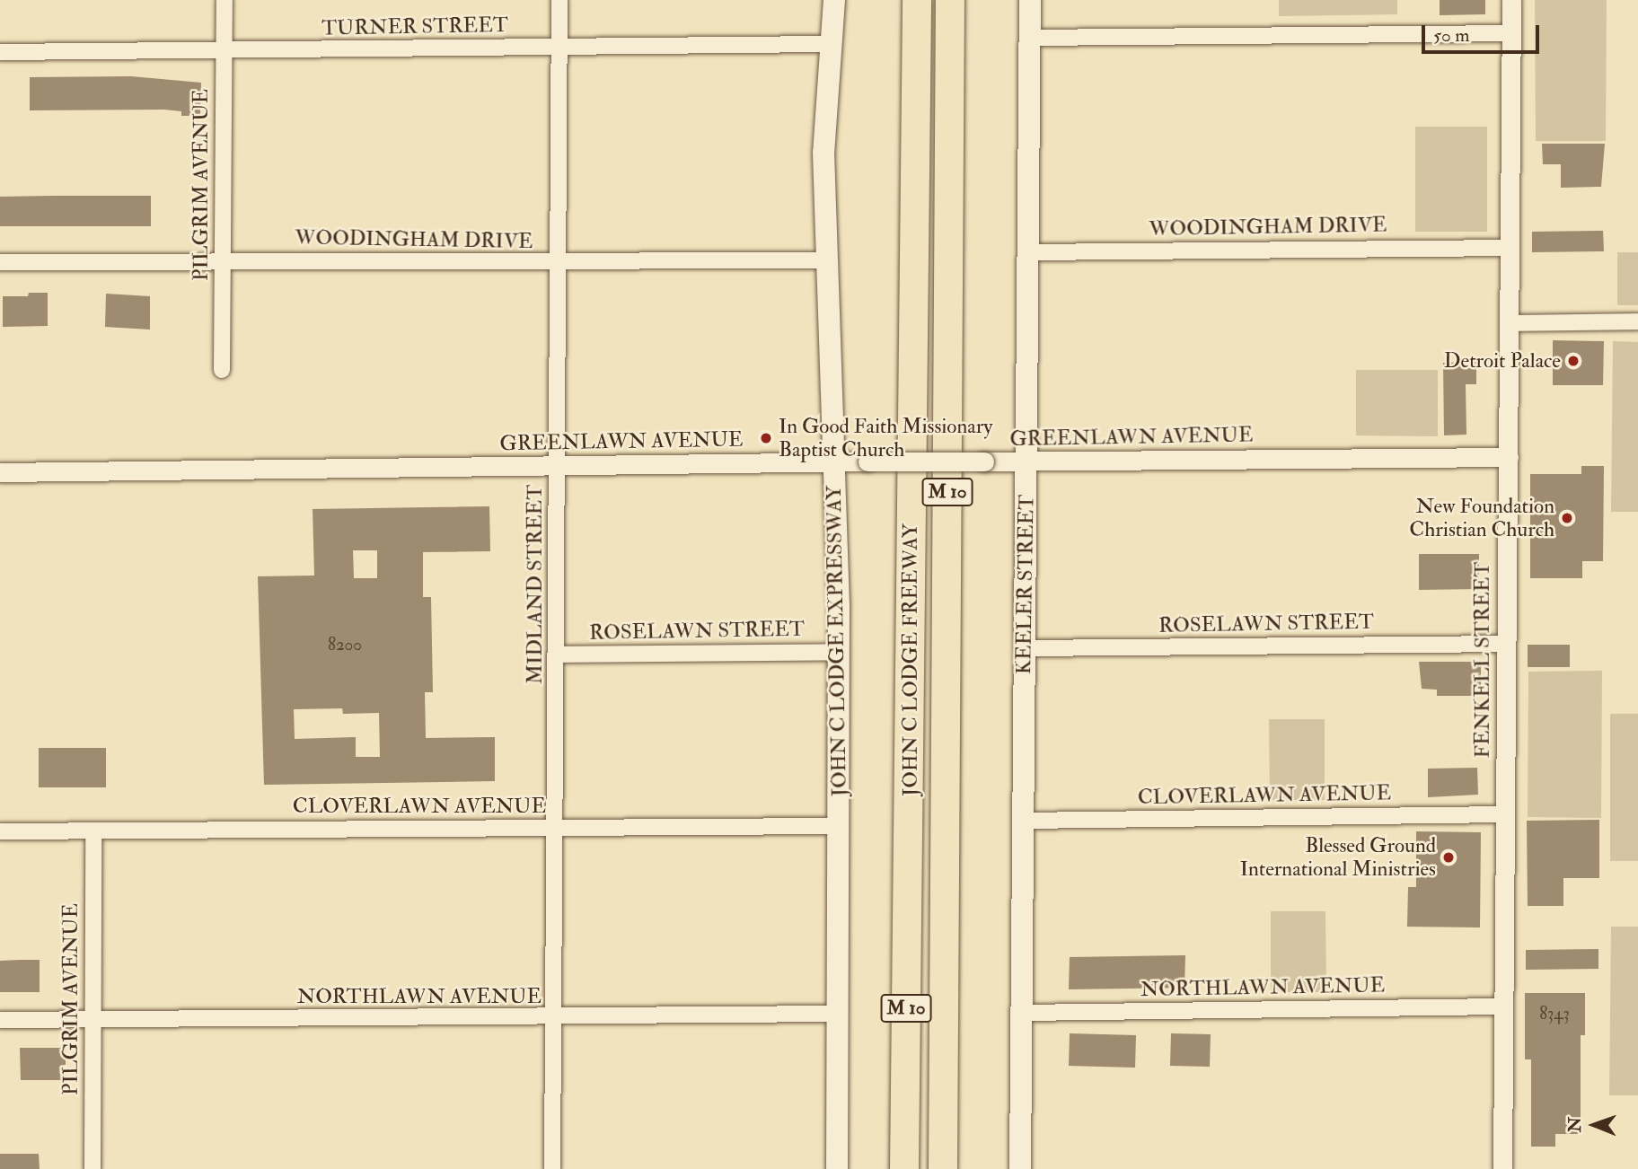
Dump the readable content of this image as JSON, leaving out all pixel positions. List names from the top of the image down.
{
  "streets": {
    "highway": ["M 10", "JOHN C LODGE FREEWAY"],
    "main road": ["KEELER STREET", "JOHN C LODGE EXPRESSWAY"],
    "street": [
      "TURNER STREET",
      "PILGRIM AVENUE",
      "WOODINGHAM DRIVE",
      "GREENLAWN AVENUE",
      "MIDLAND STREET",
      "ROSELAWN STREET",
      "FENKELL STREET",
      "CLOVERLAWN AVENUE",
      "NORTHLAWN AVENUE"
    ]
  },
  "crossings": [
    ["TURNER STREET", "PILGRIM AVENUE"],
    ["TURNER STREET", "MIDLAND STREET"],
    ["TURNER STREET", "JOHN C LODGE EXPRESSWAY"],
    ["PILGRIM AVENUE", "WOODINGHAM DRIVE"],
    ["PILGRIM AVENUE", "CLOVERLAWN AVENUE"],
    ["PILGRIM AVENUE", "NORTHLAWN AVENUE"],
    ["WOODINGHAM DRIVE", "MIDLAND STREET"],
    ["WOODINGHAM DRIVE", "KEELER STREET"],
    ["WOODINGHAM DRIVE", "JOHN C LODGE EXPRESSWAY"],
    ["WOODINGHAM DRIVE", "FENKELL STREET"],
    ["GREENLAWN AVENUE", "MIDLAND STREET"],
    ["GREENLAWN AVENUE", "KEELER STREET"],
    ["GREENLAWN AVENUE", "JOHN C LODGE EXPRESSWAY"],
    ["GREENLAWN AVENUE", "FENKELL STREET"],
    ["MIDLAND STREET", "ROSELAWN STREET"],
    ["MIDLAND STREET", "CLOVERLAWN AVENUE"],
    ["MIDLAND STREET", "NORTHLAWN AVENUE"],
    ["KEELER STREET", "ROSELAWN STREET"],
    ["KEELER STREET", "CLOVERLAWN AVENUE"],
    ["KEELER STREET", "NORTHLAWN AVENUE"],
    ["ROSELAWN STREET", "JOHN C LODGE EXPRESSWAY"],
    ["ROSELAWN STREET", "FENKELL STREET"],
    ["JOHN C LODGE EXPRESSWAY", "CLOVERLAWN AVENUE"],
    ["JOHN C LODGE EXPRESSWAY", "NORTHLAWN AVENUE"],
    ["FENKELL STREET", "CLOVERLAWN AVENUE"],
    ["FENKELL STREET", "NORTHLAWN AVENUE"]
  ],
  "places": [
    "Detroit Palace",
    "In Good Faith Missionary Baptist Church",
    "New Foundation Christian Church",
    "Blessed Ground International Ministries"
  ],
  "house_numbers": ["8200", "8343"],
  "scale_bar": "50 m",
  "north": "left"
}
